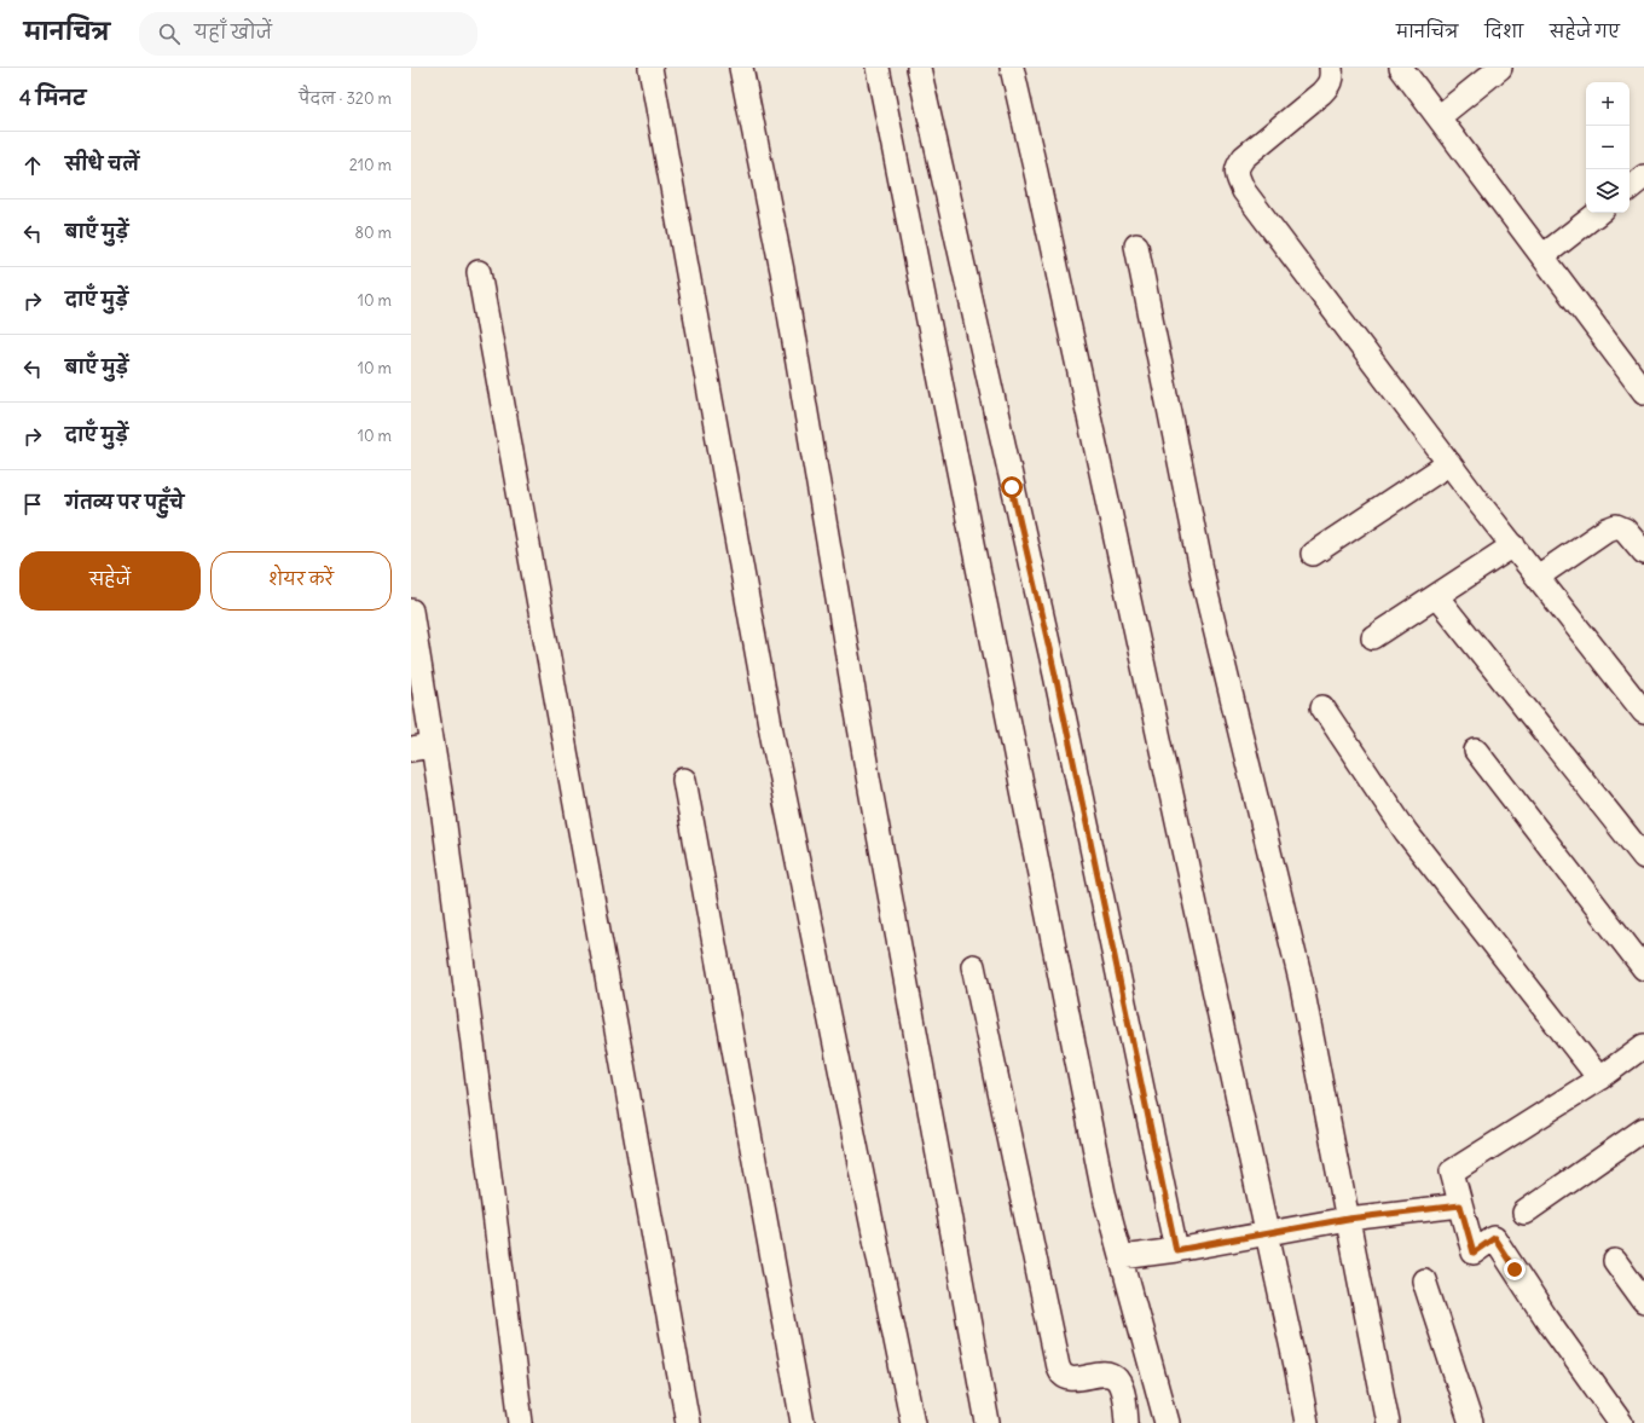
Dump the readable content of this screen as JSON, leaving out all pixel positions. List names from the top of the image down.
{
  "page": {
    "header": "मानचित्र",
    "search": "यहाँ खोजें",
    "nav": ["मानचित्र", "दिशा", "सहेजे गए"],
    "heading": ["4 मिनट", "पैदल · 320 m"],
    "map_buttons": ["+", "−"],
    "list": [
      ["सीधे चलें", "210 m"],
      ["बाएँ मुड़ें", "80 m"],
      ["दाएँ मुड़ें", "10 m"],
      ["बाएँ मुड़ें", "10 m"],
      ["दाएँ मुड़ें", "10 m"],
      "गंतव्य पर पहुँचे"
    ],
    "buttons": ["सहेजें", "शेयर करें"]
  }
}
